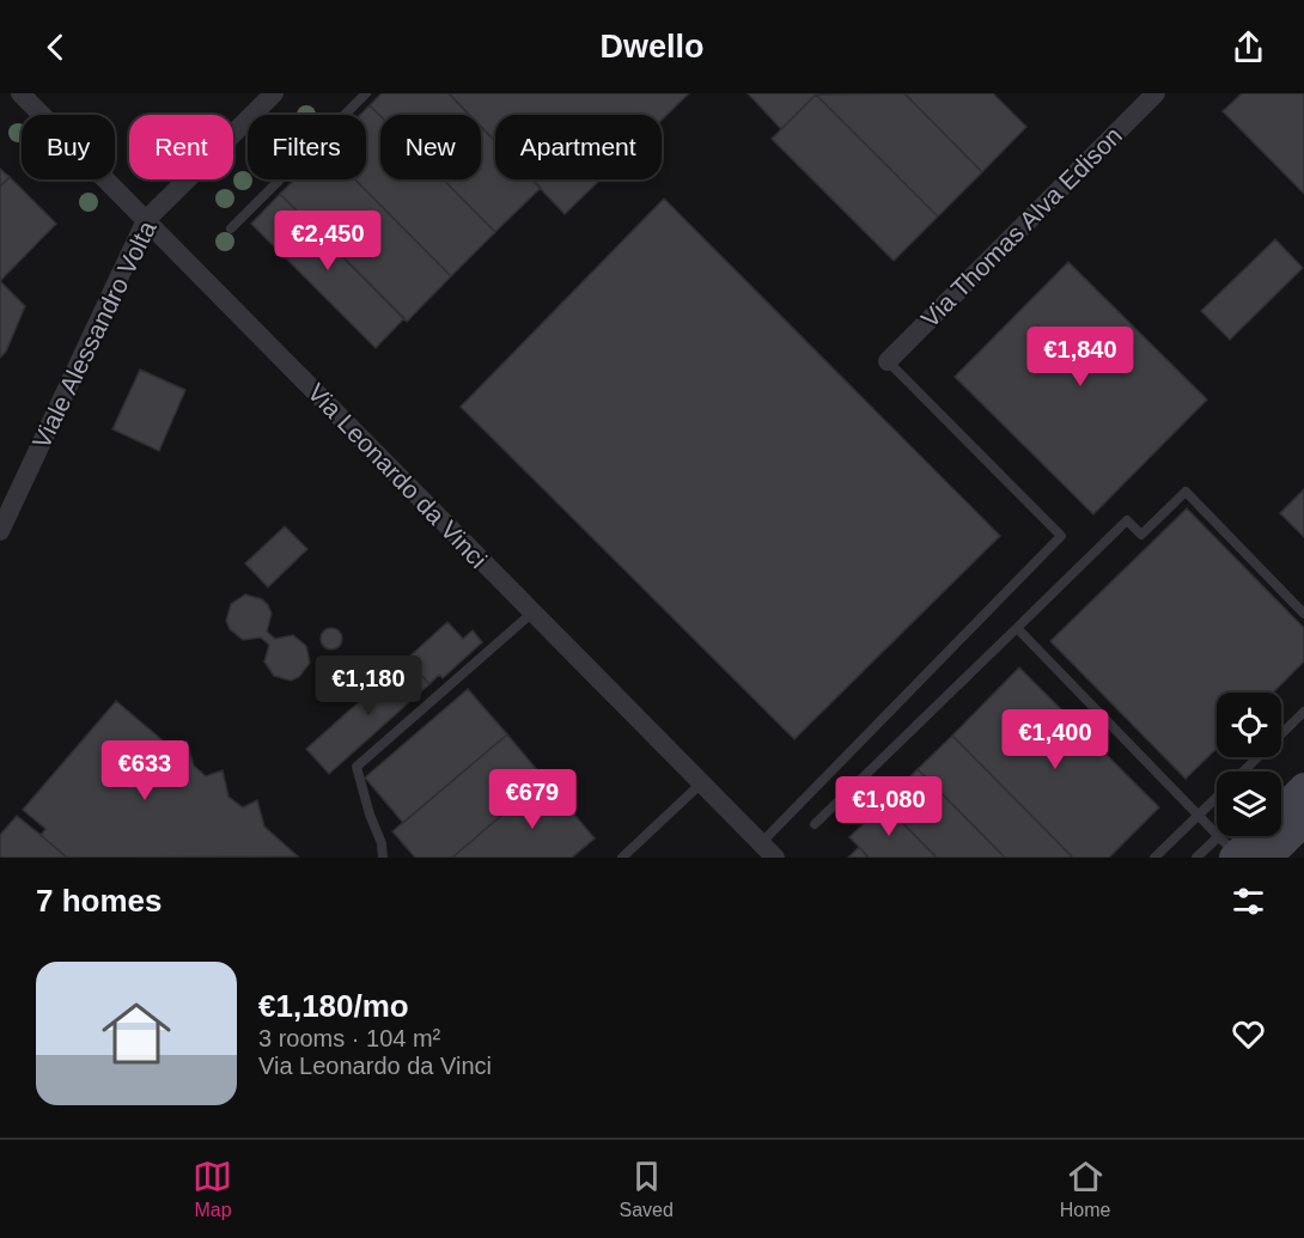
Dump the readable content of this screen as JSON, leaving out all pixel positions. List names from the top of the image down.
{
  "streets": {
    "street": ["Via Thomas Alva Edison", "Viale Alessandro Volta", "Via Leonardo da Vinci"]
  },
  "crossings": [
    ["Viale Alessandro Volta", "Via Leonardo da Vinci"]
  ],
  "page": {
    "header": "Dwello",
    "chip": [
      "Buy",
      "Rent",
      "Filters",
      "New",
      "Apartment"
    ],
    "price": [
      "€2,450",
      "€1,840",
      "€1,180",
      "€1,400",
      "€633",
      "€679",
      "€1,080"
    ],
    "heading": "7 homes",
    "list": [
      {
        "name": "€1,180/mo",
        "note": "3 rooms · 104 m² · Via Leonardo da Vinci"
      }
    ],
    "tabs": ["Map", "Saved", "Home"]
  }
}
